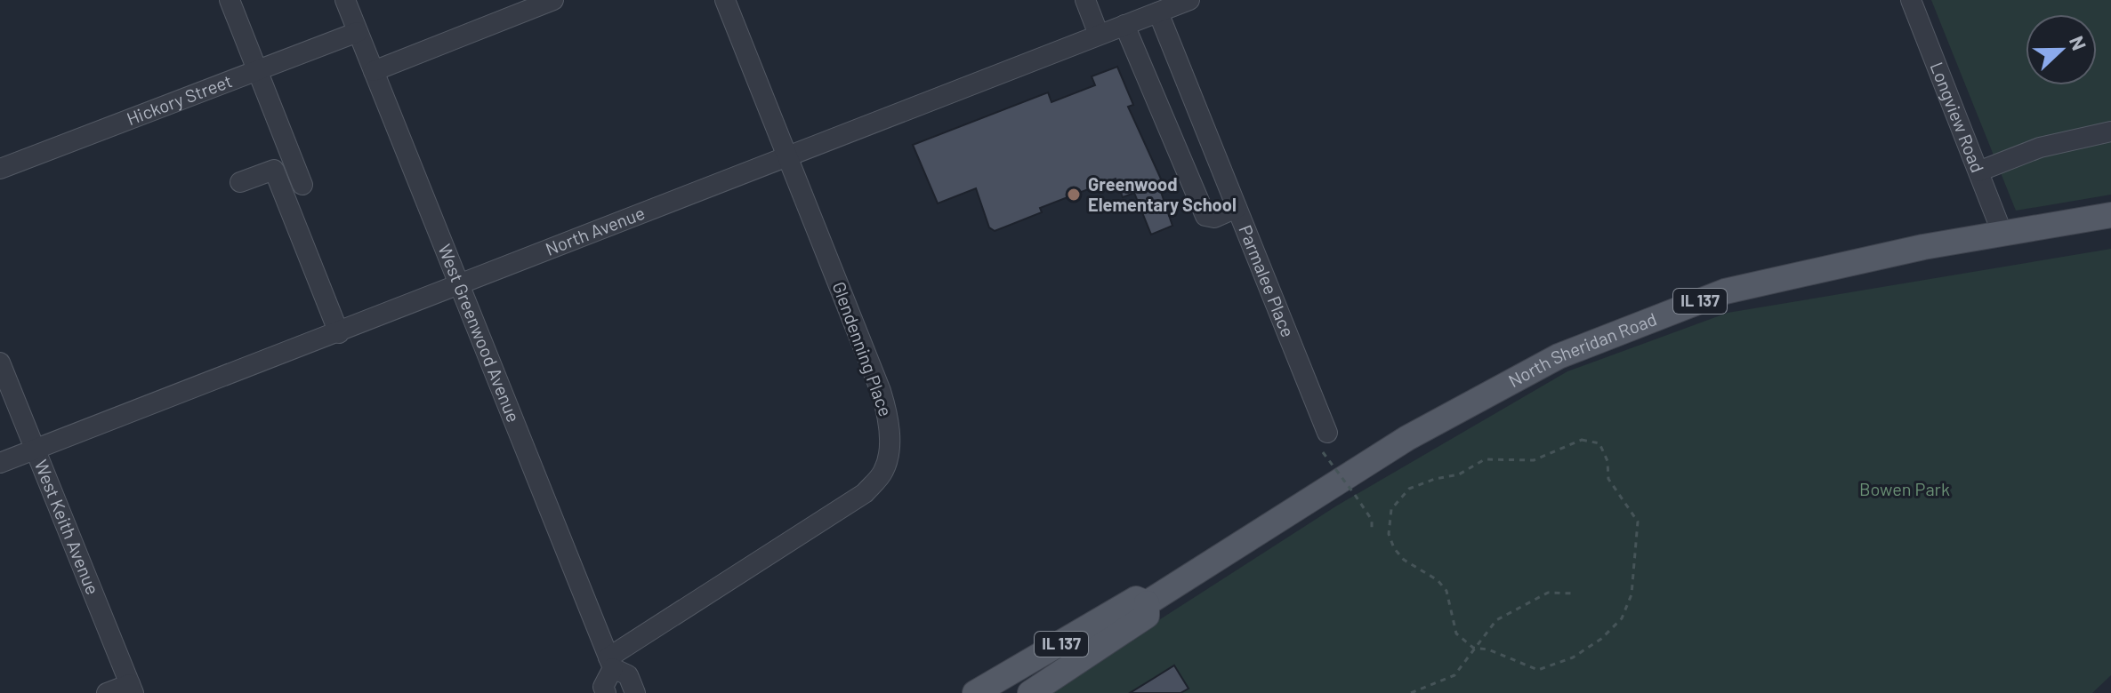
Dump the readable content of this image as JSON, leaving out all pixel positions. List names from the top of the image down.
{
  "streets": {
    "main road": ["IL 137", "North Sheridan Road"],
    "street": [
      "Hickory Street",
      "Longview Road",
      "North Avenue",
      "Parmalee Place",
      "West Greenwood Avenue",
      "Glendenning Place",
      "West Keith Avenue"
    ]
  },
  "crossings": [
    ["Hickory Street", "West Greenwood Avenue"],
    ["Longview Road", "North Sheridan Road"],
    ["North Avenue", "Parmalee Place"],
    ["North Avenue", "West Greenwood Avenue"],
    ["North Avenue", "Glendenning Place"],
    ["North Avenue", "West Keith Avenue"],
    ["West Greenwood Avenue", "Glendenning Place"]
  ],
  "parks": ["Bowen Park"],
  "places": ["Greenwood Elementary School"],
  "north": "right"
}
